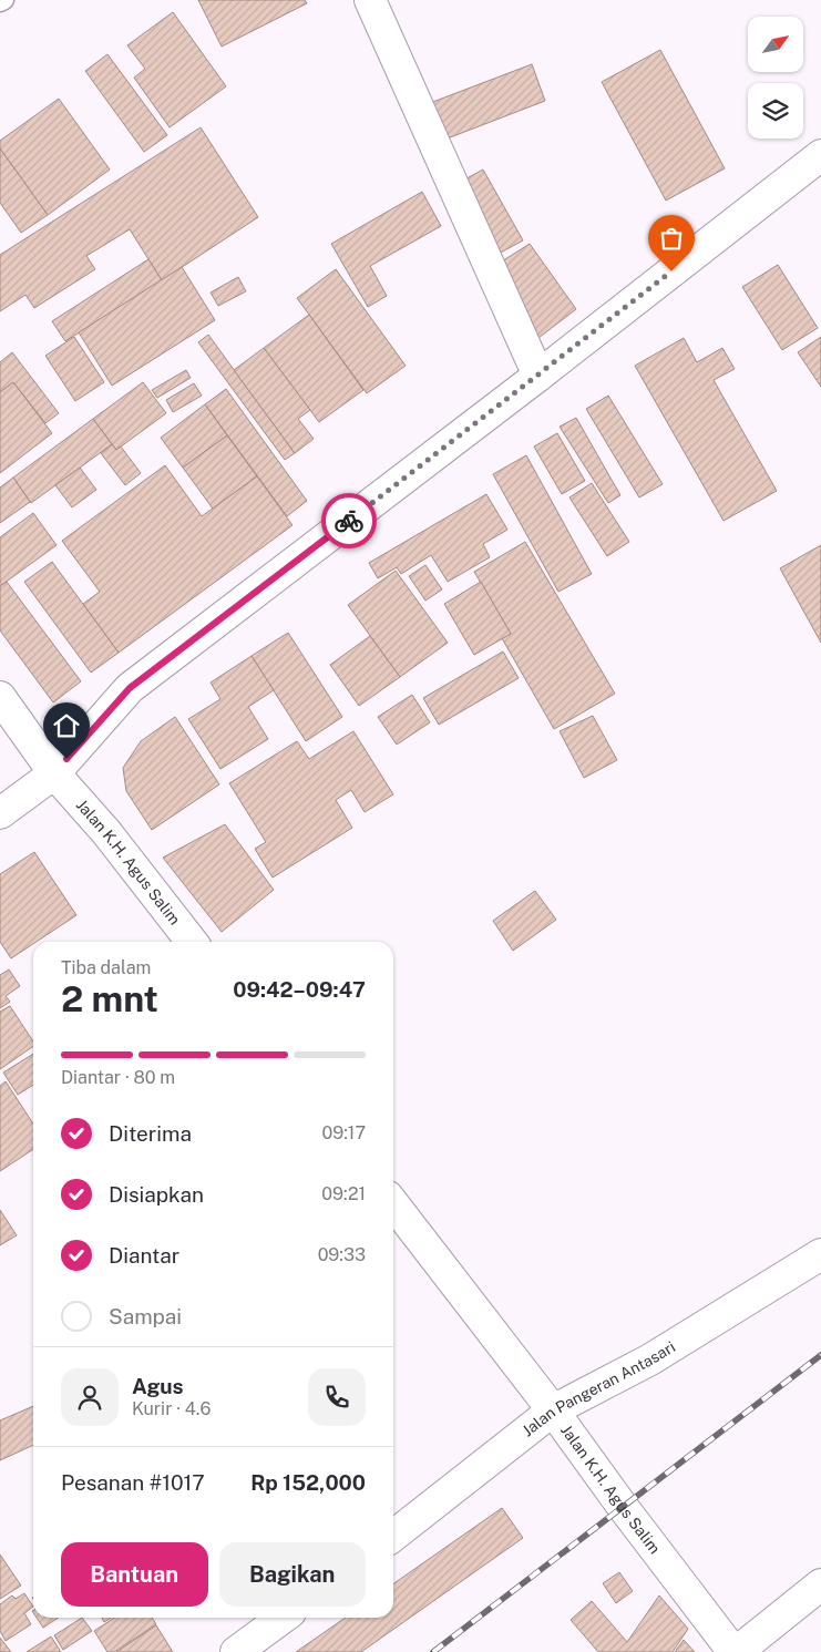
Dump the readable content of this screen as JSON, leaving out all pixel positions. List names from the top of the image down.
{
  "streets": {
    "street": ["Jalan K.H. Agus Salim", "Jalan Pangeran Antasari"]
  },
  "crossings": [
    ["Jalan K.H. Agus Salim", "Jalan Pangeran Antasari"]
  ],
  "north": "top right",
  "page": {
    "heading": ["2 mnt", "Tiba dalam", "09:42–09:47"],
    "panel": [
      "Agus",
      "Kurir · 4.6",
      "Pesanan #1017",
      "Rp 152,000"
    ],
    "bar": "Diantar · 80 m",
    "list": [
      ["Diterima", "09:17"],
      ["Disiapkan", "09:21"],
      ["Diantar", "09:33"],
      "Sampai"
    ],
    "buttons": ["Bantuan", "Bagikan"]
  }
}
